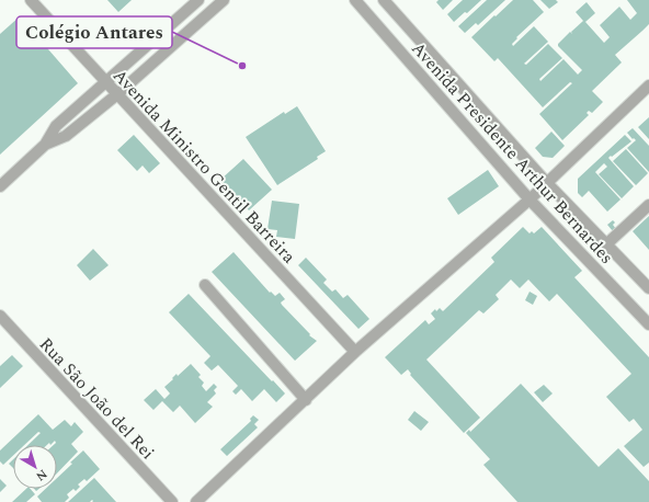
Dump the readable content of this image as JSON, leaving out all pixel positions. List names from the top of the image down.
{
  "streets": {
    "street": ["Avenida Presidente Arthur Bernardes", "Avenida Ministro Gentil Barreira", "Rua São João del Rei"]
  },
  "places": ["Colégio Antares"],
  "north": "bottom right"
}
